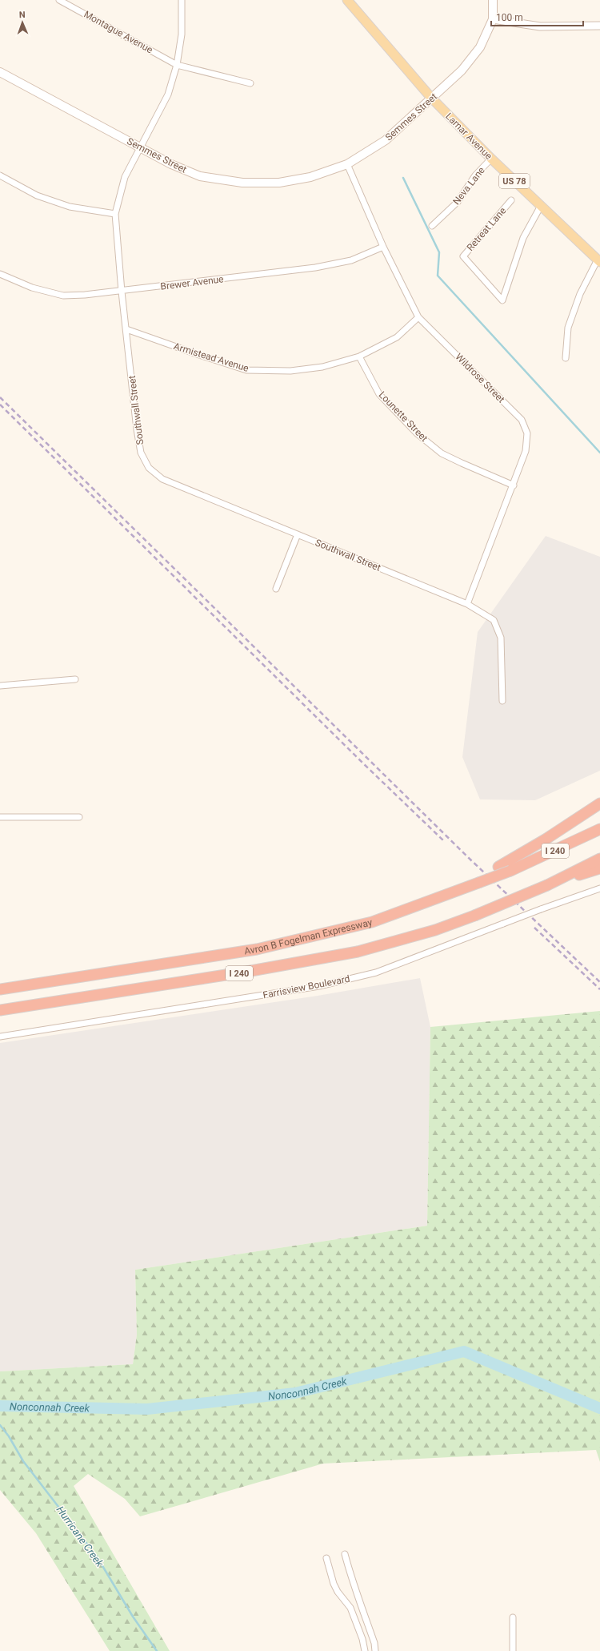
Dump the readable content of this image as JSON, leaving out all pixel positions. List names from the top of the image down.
{
  "streets": {
    "highway": ["I 240", "Avron B Fogelman Expressway"],
    "main road": ["Semmes Street", "Lamar Avenue", "US 78"],
    "street": [
      "Montague Avenue",
      "Neva Lane",
      "Retreat Lane",
      "Brewer Avenue",
      "Armistead Avenue",
      "Wildrose Street",
      "Southwall Street",
      "Lounette Street",
      "Farrisview Boulevard"
    ]
  },
  "crossings": [
    ["Montague Avenue", "Southwall Street"],
    ["Semmes Street", "Lamar Avenue"],
    ["Semmes Street", "Wildrose Street"],
    ["Semmes Street", "Southwall Street"],
    ["Lamar Avenue", "Neva Lane"],
    ["Lamar Avenue", "Retreat Lane"],
    ["Brewer Avenue", "Wildrose Street"],
    ["Brewer Avenue", "Southwall Street"],
    ["Armistead Avenue", "Wildrose Street"],
    ["Armistead Avenue", "Southwall Street"],
    ["Armistead Avenue", "Lounette Street"],
    ["Wildrose Street", "Southwall Street"],
    ["Wildrose Street", "Lounette Street"]
  ],
  "water": ["Nonconnah Creek", "Hurricane Creek"],
  "scale_bar": "100 m",
  "north": "top"
}
